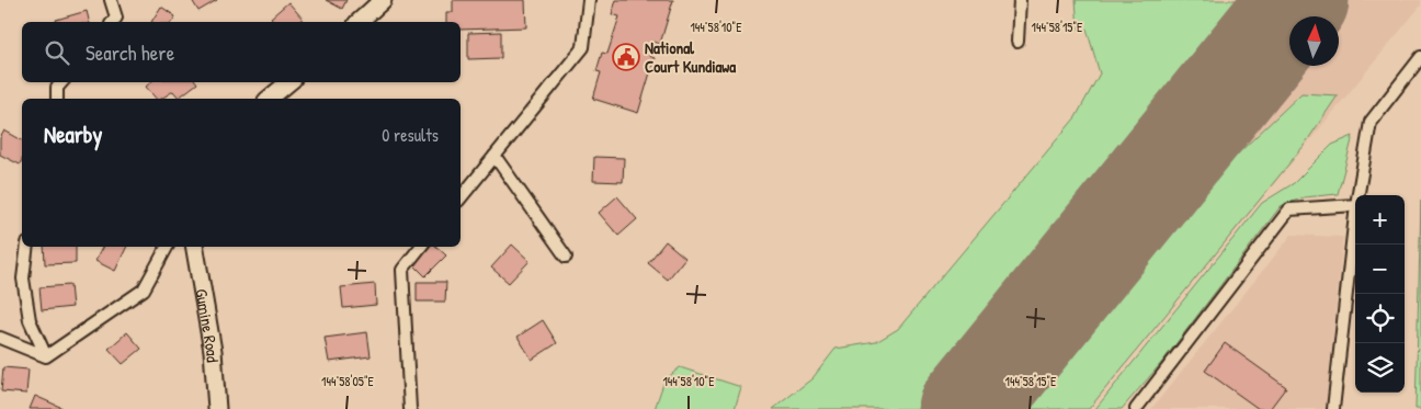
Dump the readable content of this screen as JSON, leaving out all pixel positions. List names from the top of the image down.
{
  "streets": {
    "main road": ["Gumine Road"]
  },
  "places": {
    "public building": ["National Court Kundiawa"]
  },
  "north": "top",
  "page": {
    "search": "Search here",
    "heading": ["Nearby", "0 results"],
    "map_buttons": ["+", "−"]
  },
  "coordinates": ["144°58'10\"E", "144°58'15\"E", "144°58'05\"E"]
}
